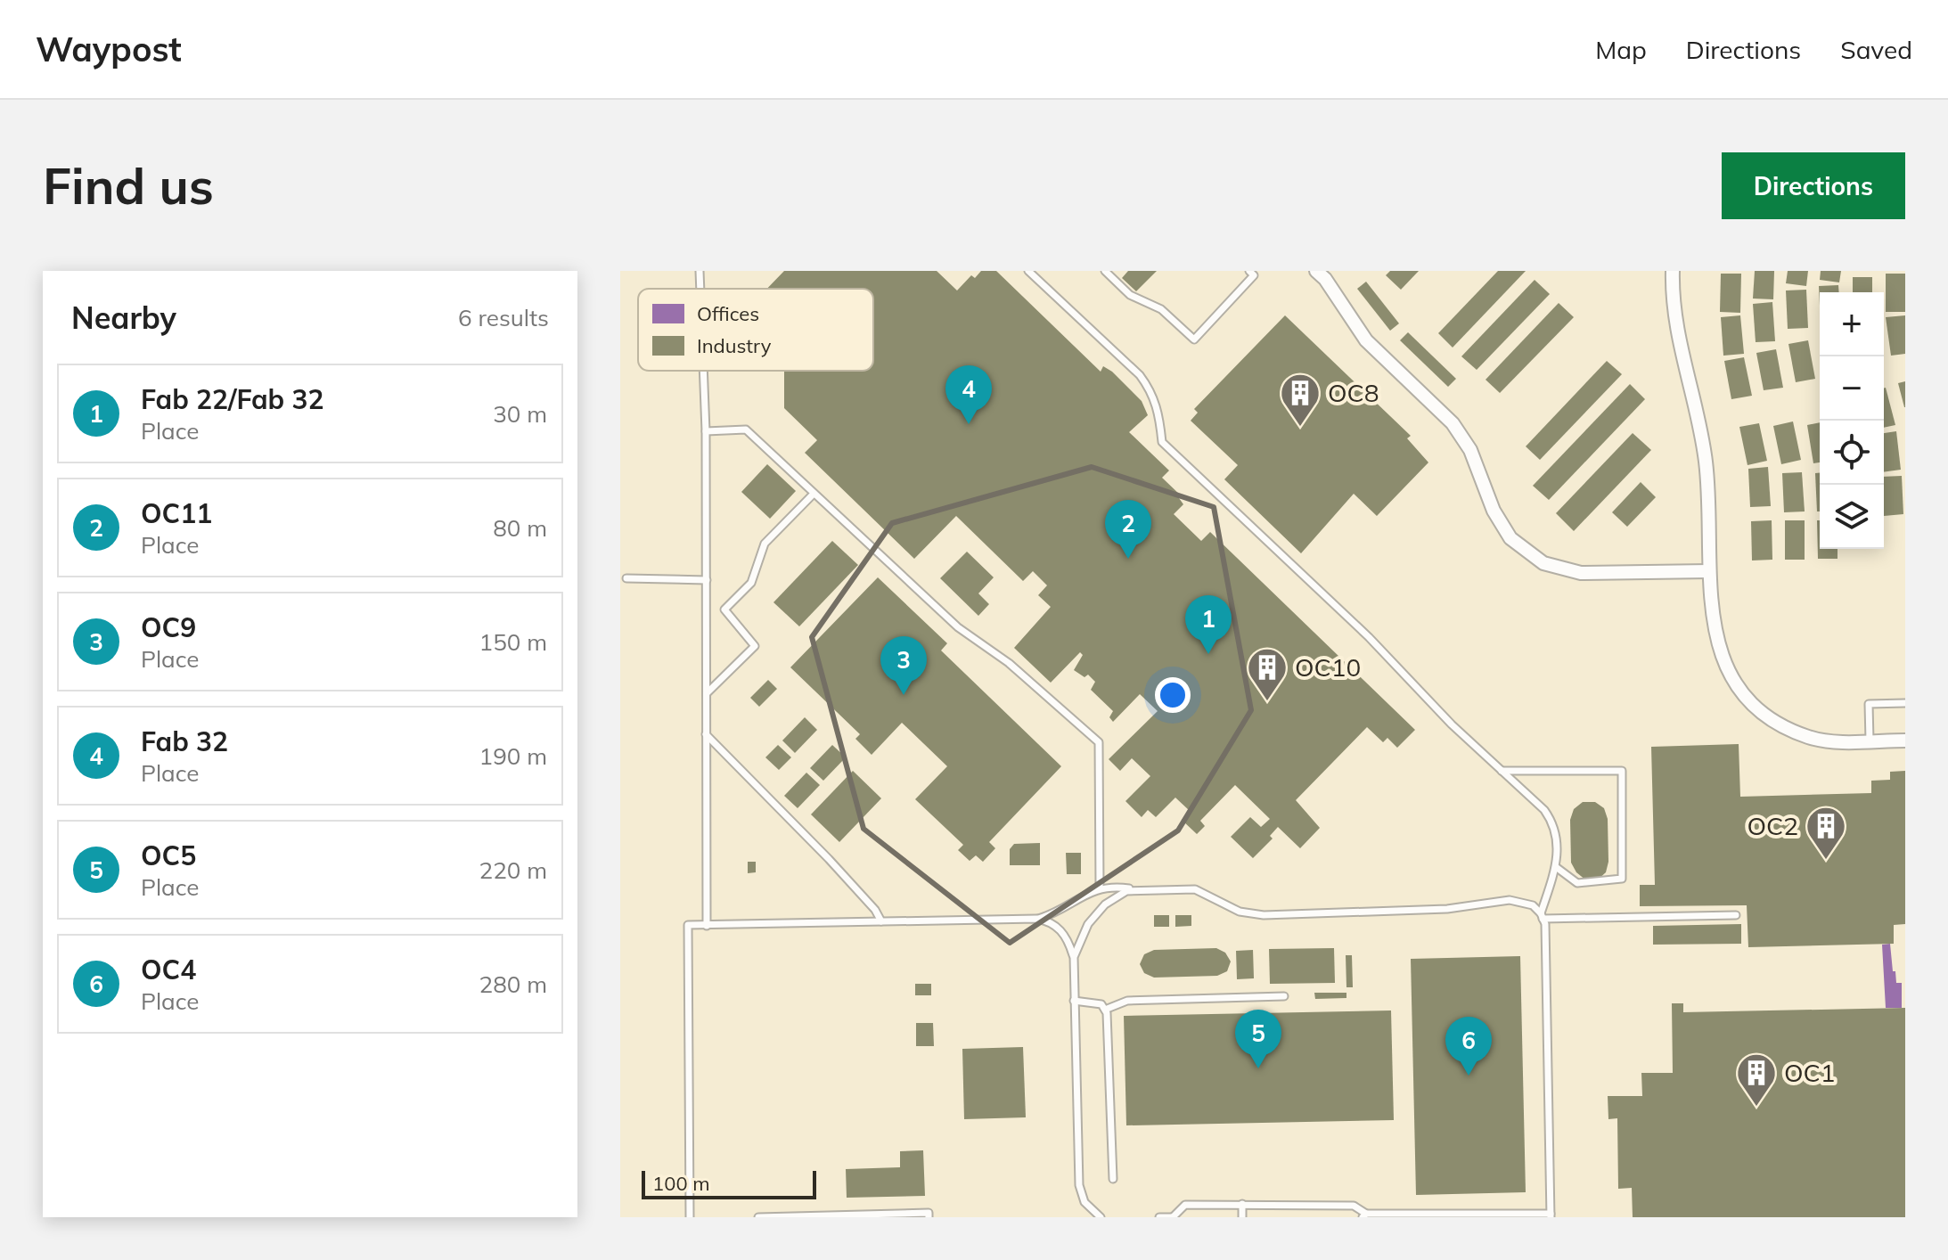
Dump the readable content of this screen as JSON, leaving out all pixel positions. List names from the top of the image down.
{
  "places": {
    "building": [
      "OC8",
      "OC10",
      "OC2",
      "OC1"
    ]
  },
  "legend": ["Offices", "Industry"],
  "scale_bar": "100 m",
  "page": {
    "header": "Waypost",
    "nav": ["Map", "Directions", "Saved"],
    "buttons": "Directions",
    "title": "Find us",
    "heading": ["Nearby", "6 results"],
    "map_buttons": ["+", "−"],
    "list": [
      {
        "mark": "1",
        "name": "Fab 22/Fab 32",
        "note": "Place",
        "value": "30 m"
      },
      {
        "mark": "2",
        "name": "OC11",
        "note": "Place",
        "value": "80 m"
      },
      {
        "mark": "3",
        "name": "OC9",
        "note": "Place",
        "value": "150 m"
      },
      {
        "mark": "4",
        "name": "Fab 32",
        "note": "Place",
        "value": "190 m"
      },
      {
        "mark": "5",
        "name": "OC5",
        "note": "Place",
        "value": "220 m"
      },
      {
        "mark": "6",
        "name": "OC4",
        "note": "Place",
        "value": "280 m"
      }
    ],
    "pins": [
      "4",
      "2",
      "1",
      "3",
      "5",
      "6"
    ],
    "scale": "100 m"
  }
}
